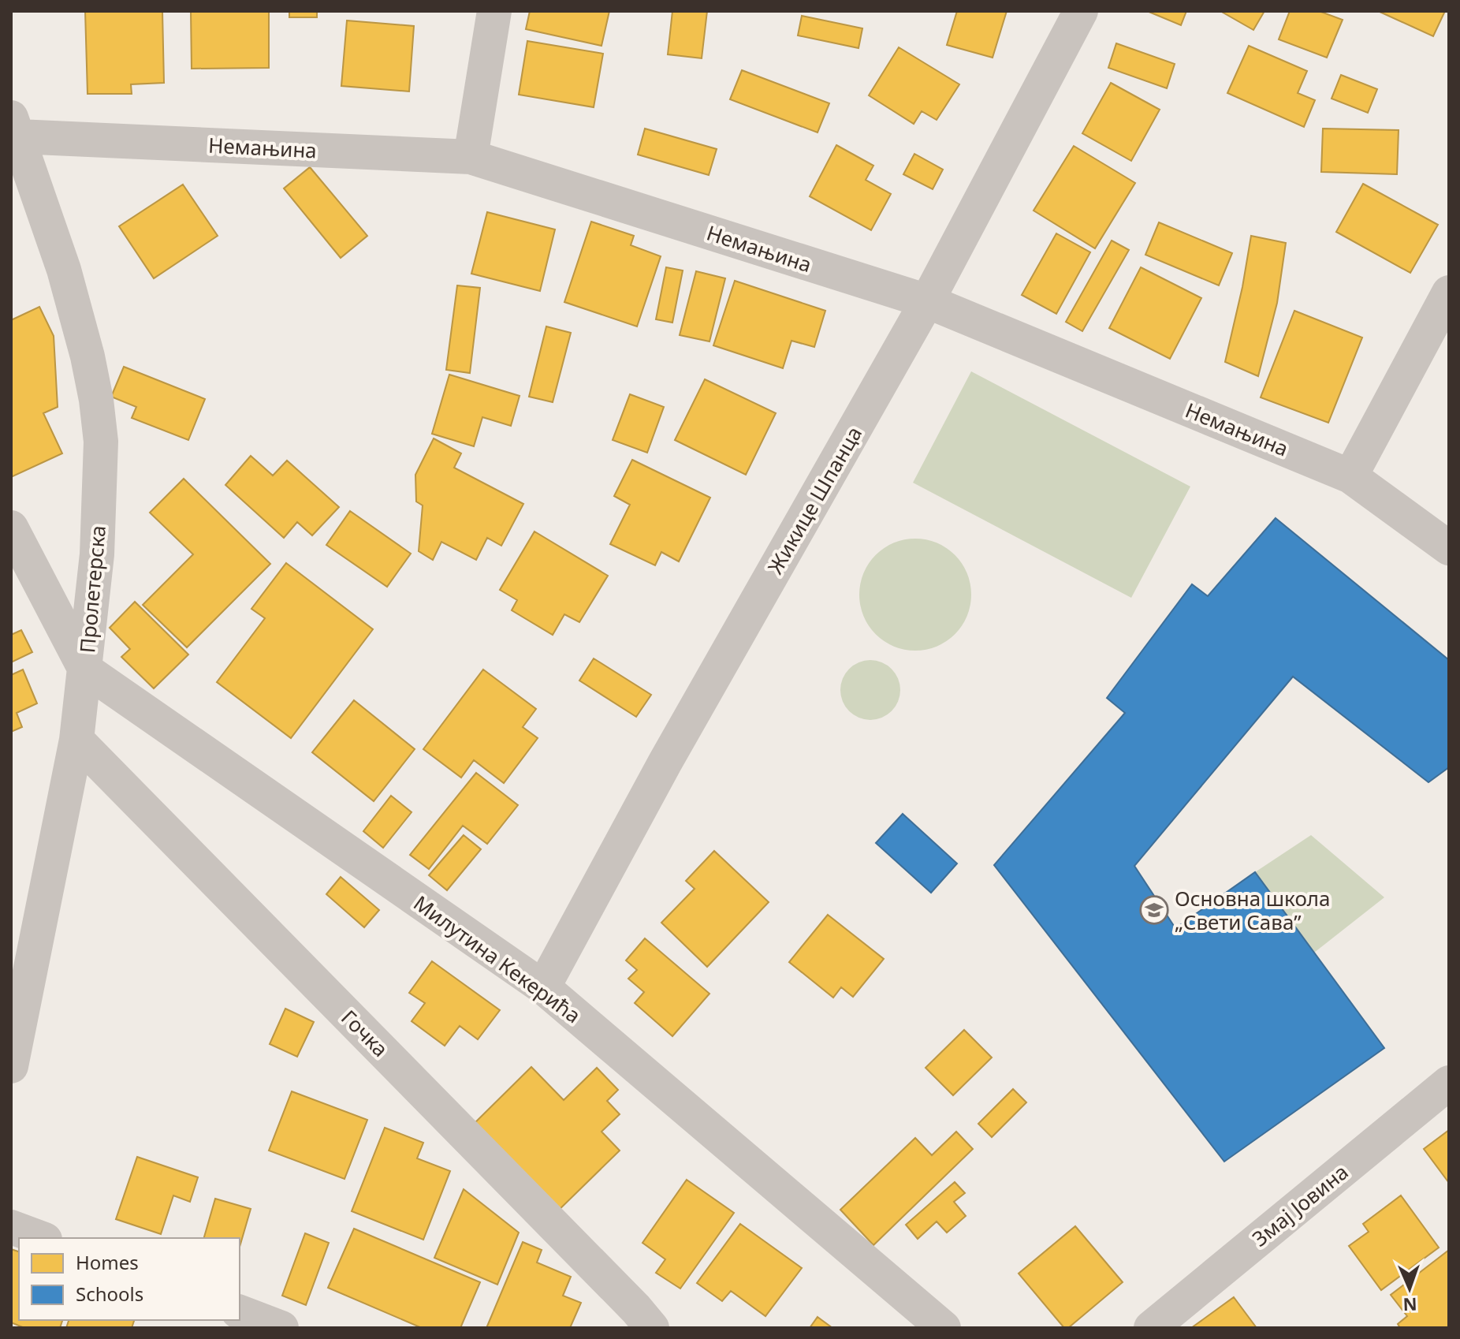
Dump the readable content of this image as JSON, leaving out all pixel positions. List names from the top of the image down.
{
  "streets": {
    "street": [
      "Немањина",
      "Жикице Шпанца",
      "Пролетерска",
      "Милутина Кекерића",
      "Гочка",
      "Змај Јовина"
    ]
  },
  "crossings": [
    ["Немањина", "Жикице Шпанца"],
    ["Немањина", "Пролетерска"],
    ["Жикице Шпанца", "Милутина Кекерића"],
    ["Пролетерска", "Милутина Кекерића"],
    ["Пролетерска", "Гочка"]
  ],
  "places": {
    "school or university": ["Основна школа „Свети Сава”"]
  },
  "legend": ["Homes", "Schools"],
  "north": "bottom"
}
